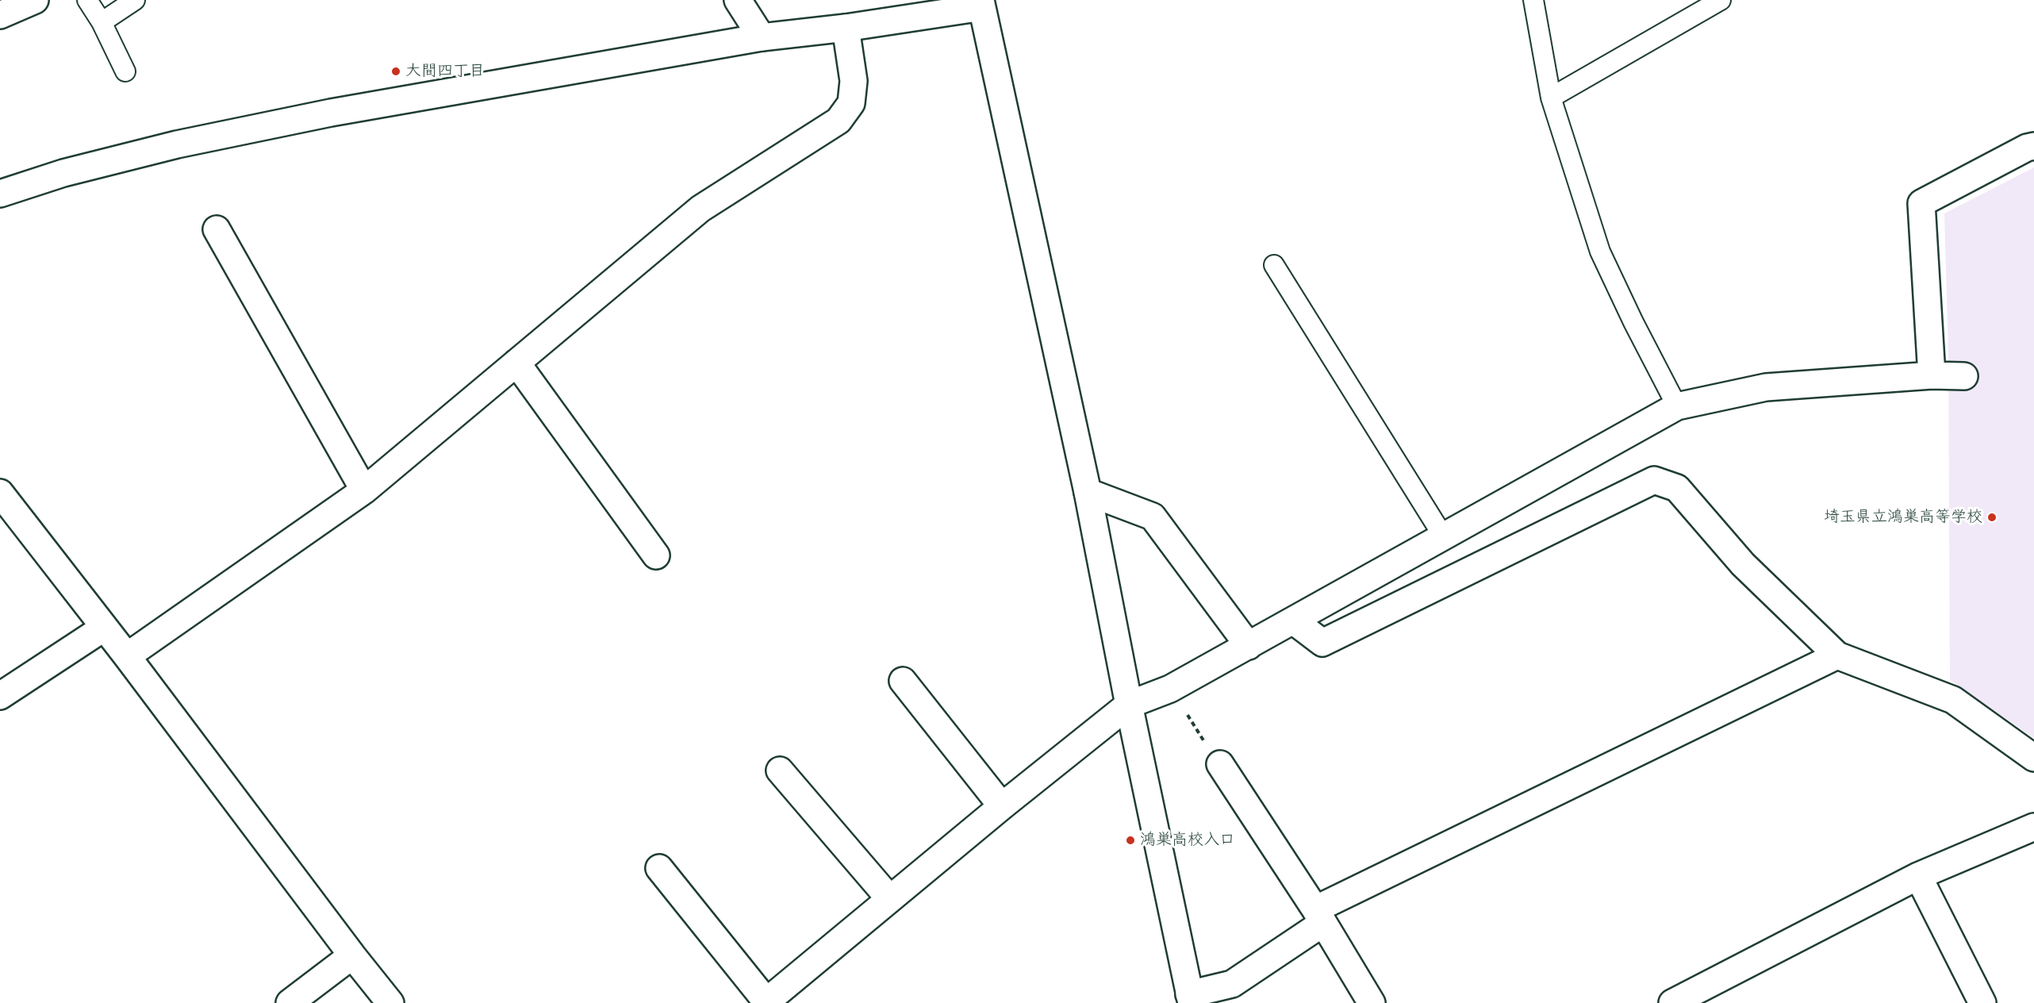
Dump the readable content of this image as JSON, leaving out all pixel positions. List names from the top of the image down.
{
  "places": ["大間四丁目", "埼玉県立鴻巣高等学校", "鴻巣高校入口"]
}
